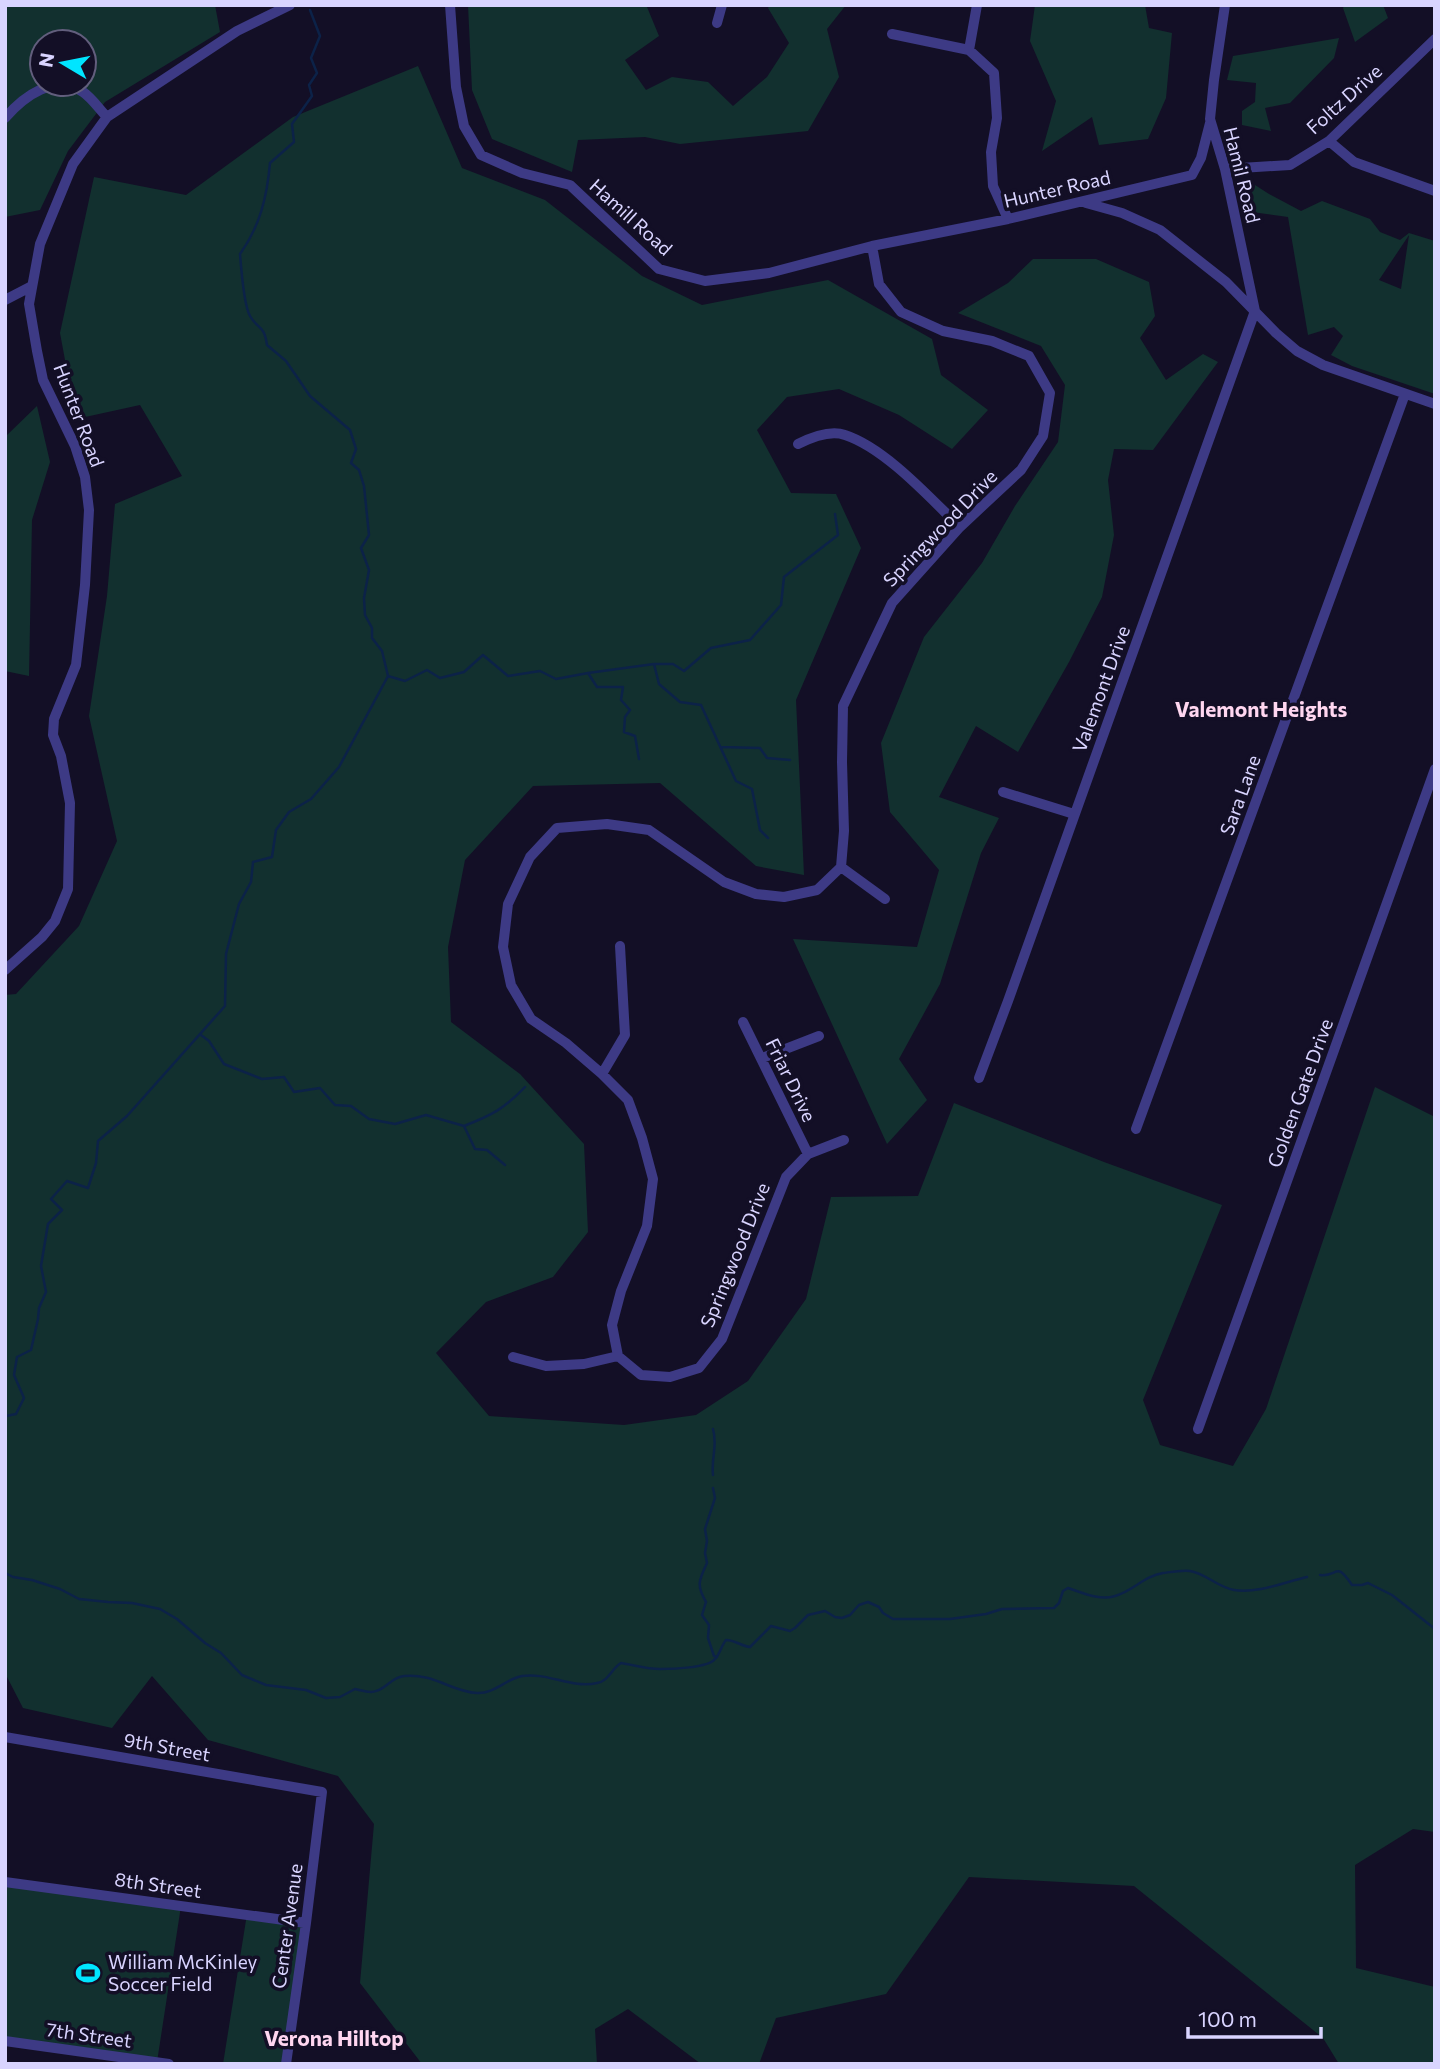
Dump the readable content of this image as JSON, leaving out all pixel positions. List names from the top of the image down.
{
  "streets": {
    "street": [
      "Foltz Drive",
      "Hamil Road",
      "Hunter Road",
      "Hamill Road",
      "Springwood Drive",
      "Valemont Drive",
      "Sara Lane",
      "Friar Drive",
      "Golden Gate Drive",
      "9th Street",
      "8th Street",
      "Center Avenue",
      "7th Street"
    ]
  },
  "crossings": [
    ["Foltz Drive", "Hamil Road"],
    ["Hamil Road", "Hunter Road"],
    ["Hamil Road", "Valemont Drive"],
    ["Hunter Road", "Hamill Road"],
    ["Hunter Road", "Springwood Drive"],
    ["Hamill Road", "Springwood Drive"],
    ["Springwood Drive", "Friar Drive"],
    ["9th Street", "Center Avenue"],
    ["8th Street", "Center Avenue"]
  ],
  "districts": ["Valemont Heights", "Verona Hilltop"],
  "places": {
    "sports": ["William McKinley Soccer Field"]
  },
  "scale_bar": "100 m",
  "north": "left"
}
